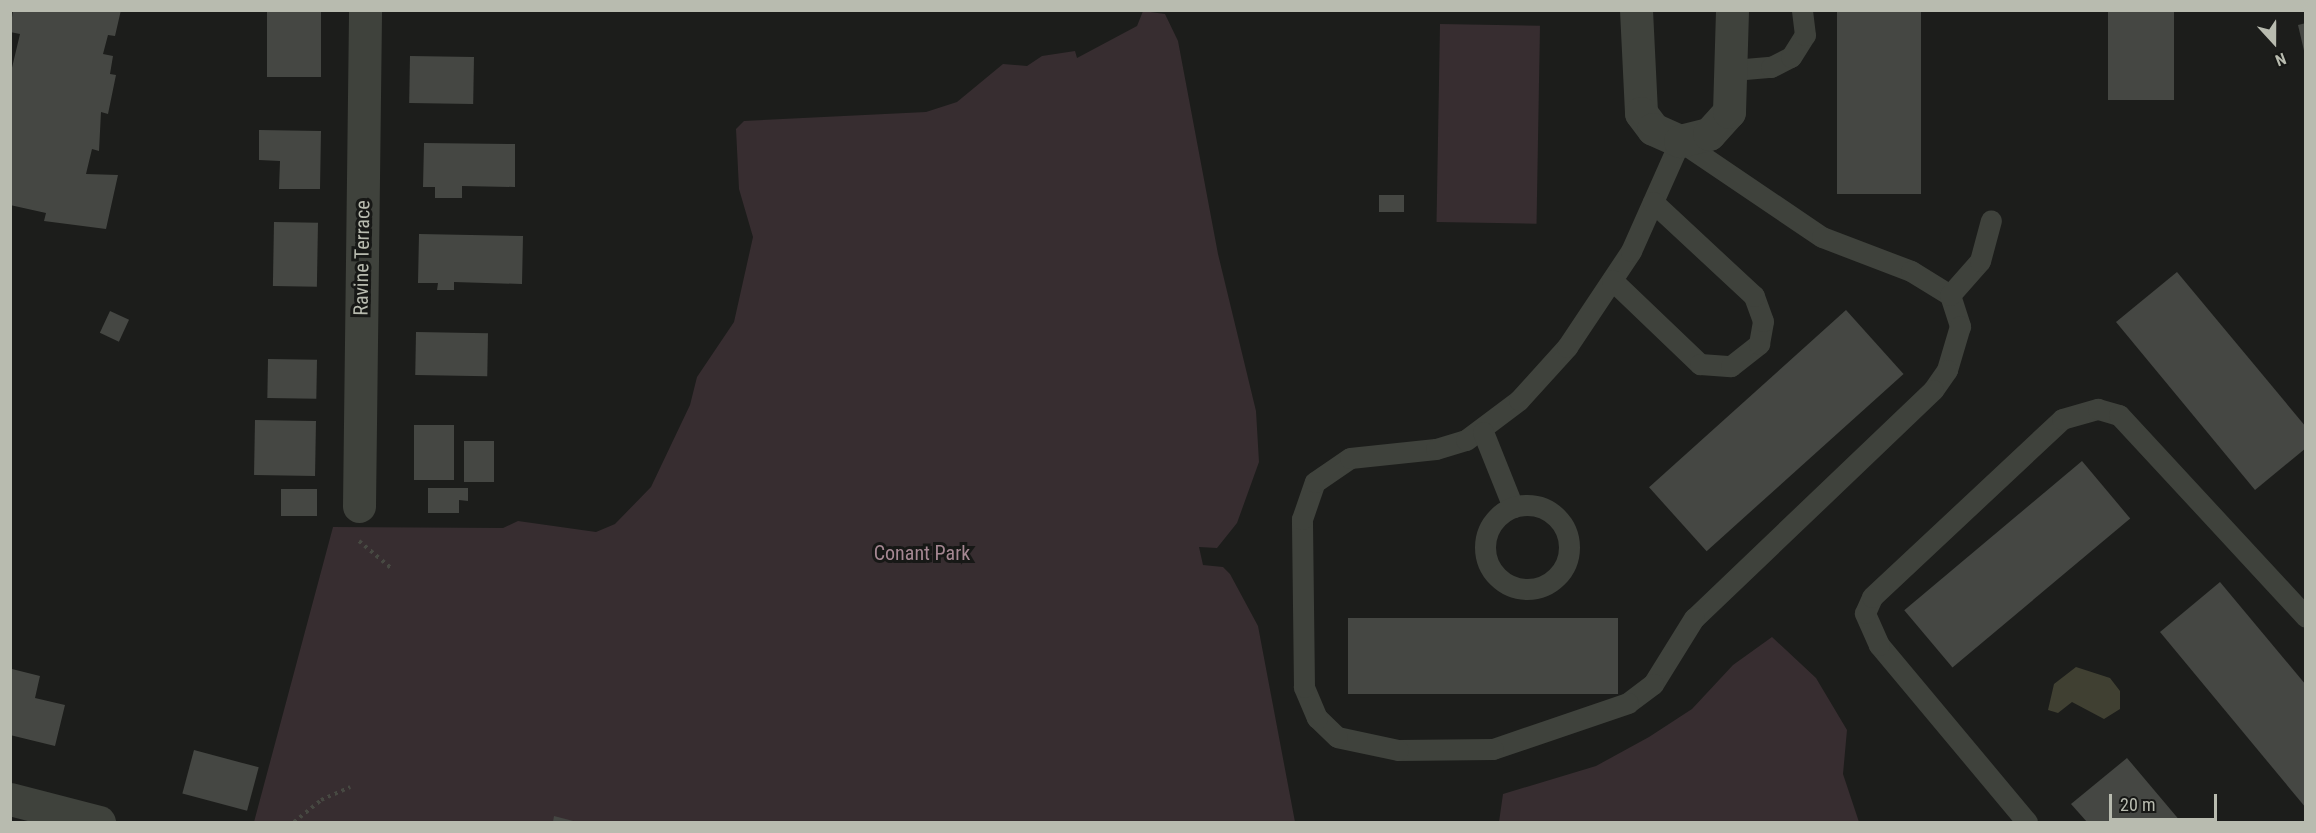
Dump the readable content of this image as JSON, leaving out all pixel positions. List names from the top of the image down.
{
  "streets": {
    "street": ["Ravine Terrace"]
  },
  "parks": ["Conant Park"],
  "scale_bar": "20 m",
  "north": "bottom"
}
